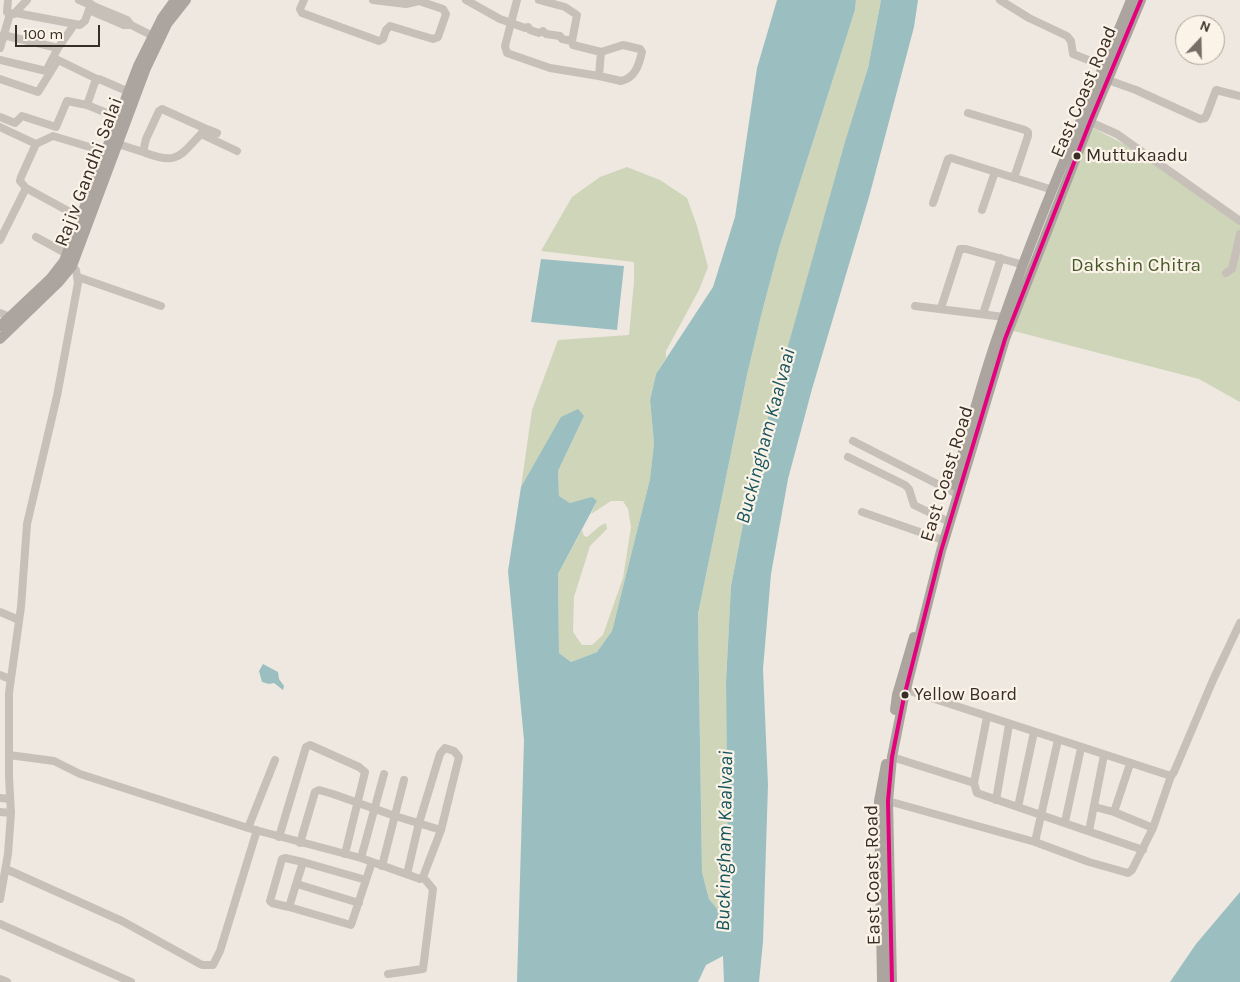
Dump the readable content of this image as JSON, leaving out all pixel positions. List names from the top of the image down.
{
  "streets": {
    "main road": ["East Coast Road", "Rajiv Gandhi Salai"]
  },
  "water": ["Buckingham Kaalvaai"],
  "parks": ["Dakshin Chitra"],
  "places": ["Muttukaadu", "Yellow Board"],
  "scale_bar": "100 m",
  "north": "top"
}
